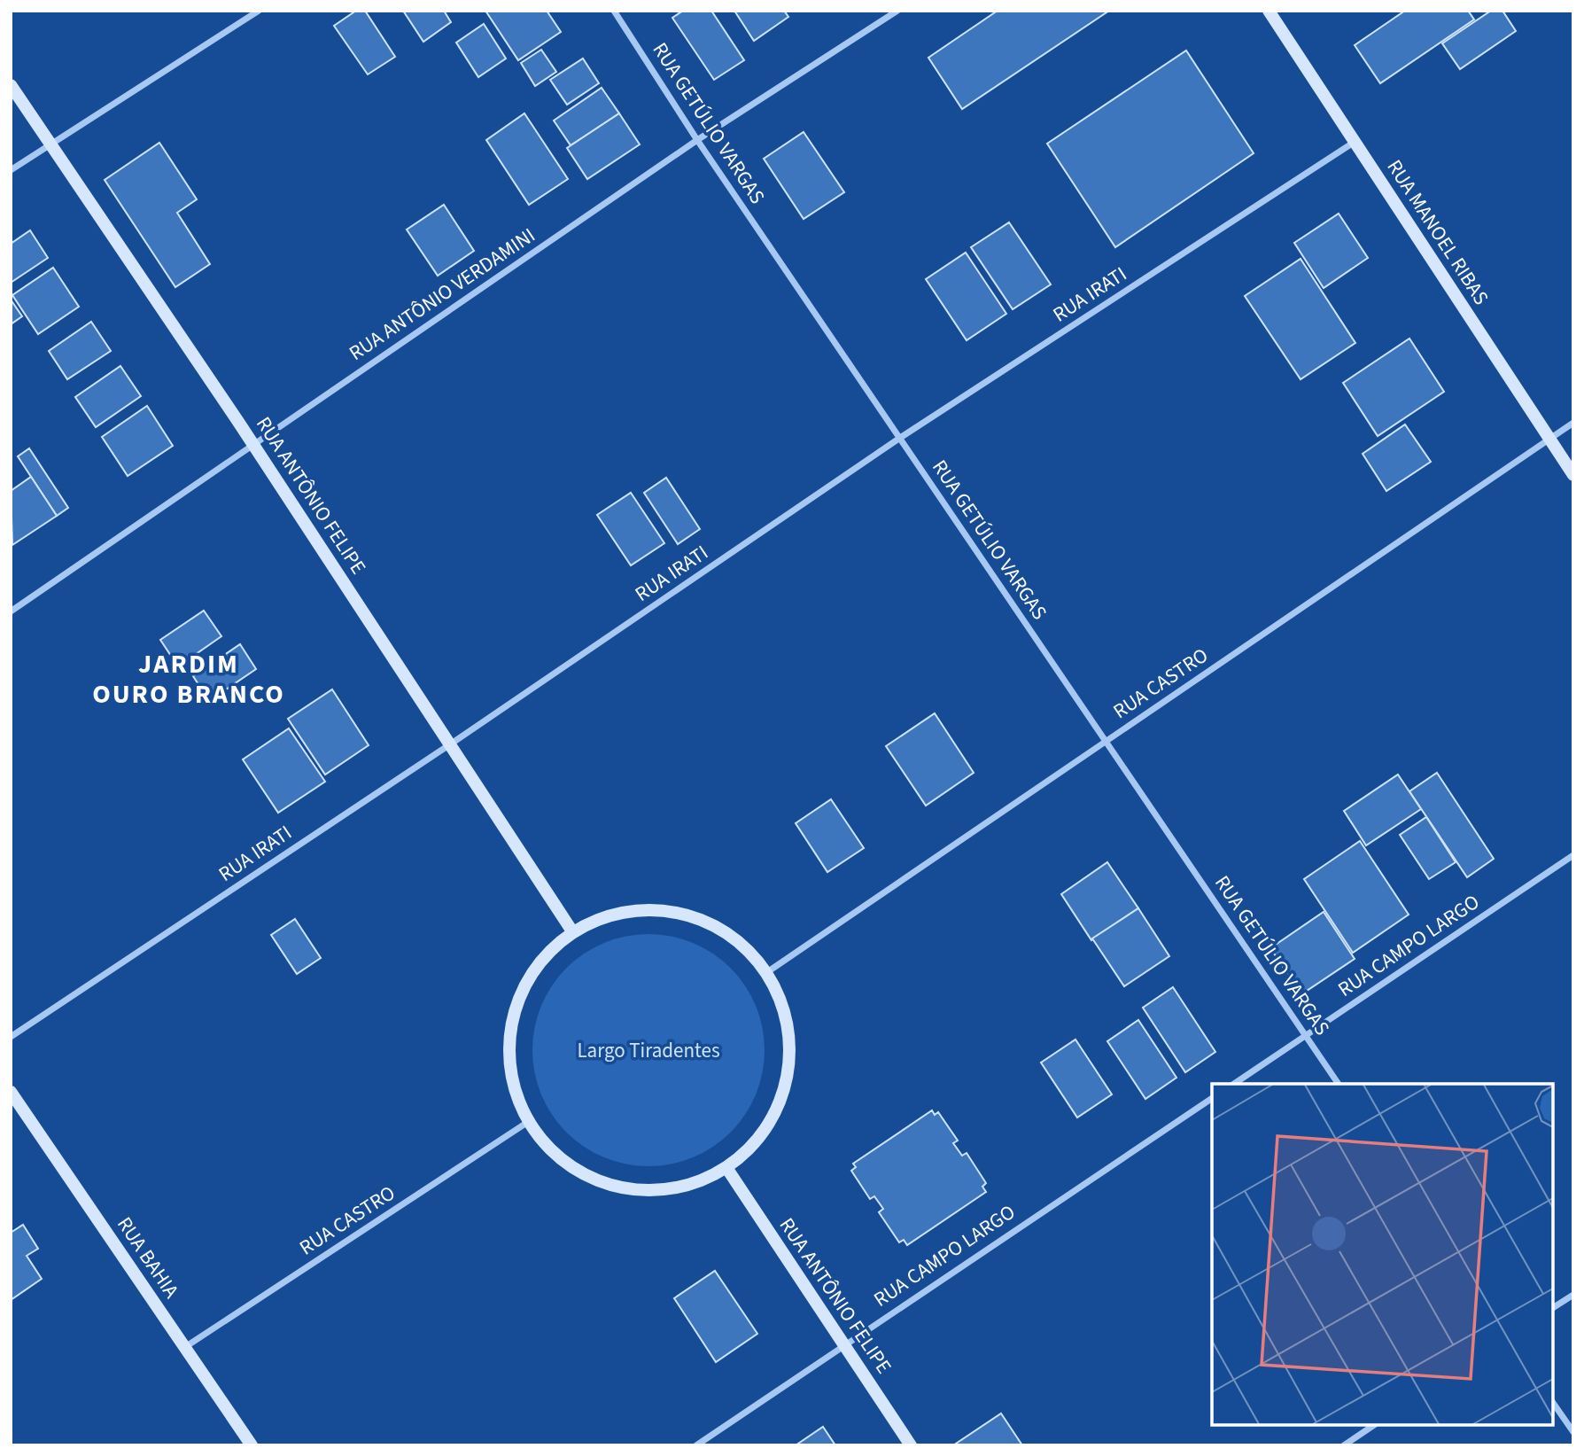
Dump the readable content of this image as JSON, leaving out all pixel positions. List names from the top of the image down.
{
  "streets": {
    "street": [
      "RUA GETÚLIO VARGAS",
      "RUA MANOEL RIBAS",
      "RUA ANTÔNIO VERDAMINI",
      "RUA IRATI",
      "RUA ANTÔNIO FELIPE",
      "RUA CASTRO",
      "RUA CAMPO LARGO",
      "RUA BAHIA"
    ]
  },
  "crossings": [
    ["RUA GETÚLIO VARGAS", "RUA ANTÔNIO VERDAMINI"],
    ["RUA GETÚLIO VARGAS", "RUA IRATI"],
    ["RUA GETÚLIO VARGAS", "RUA CASTRO"],
    ["RUA GETÚLIO VARGAS", "RUA CAMPO LARGO"],
    ["RUA MANOEL RIBAS", "RUA IRATI"],
    ["RUA MANOEL RIBAS", "RUA CASTRO"],
    ["RUA ANTÔNIO VERDAMINI", "RUA ANTÔNIO FELIPE"],
    ["RUA IRATI", "RUA ANTÔNIO FELIPE"],
    ["RUA ANTÔNIO FELIPE", "RUA CAMPO LARGO"],
    ["RUA CASTRO", "RUA BAHIA"]
  ],
  "districts": ["JARDIM OURO BRANCO"],
  "parks": ["Largo Tiradentes"]
}
